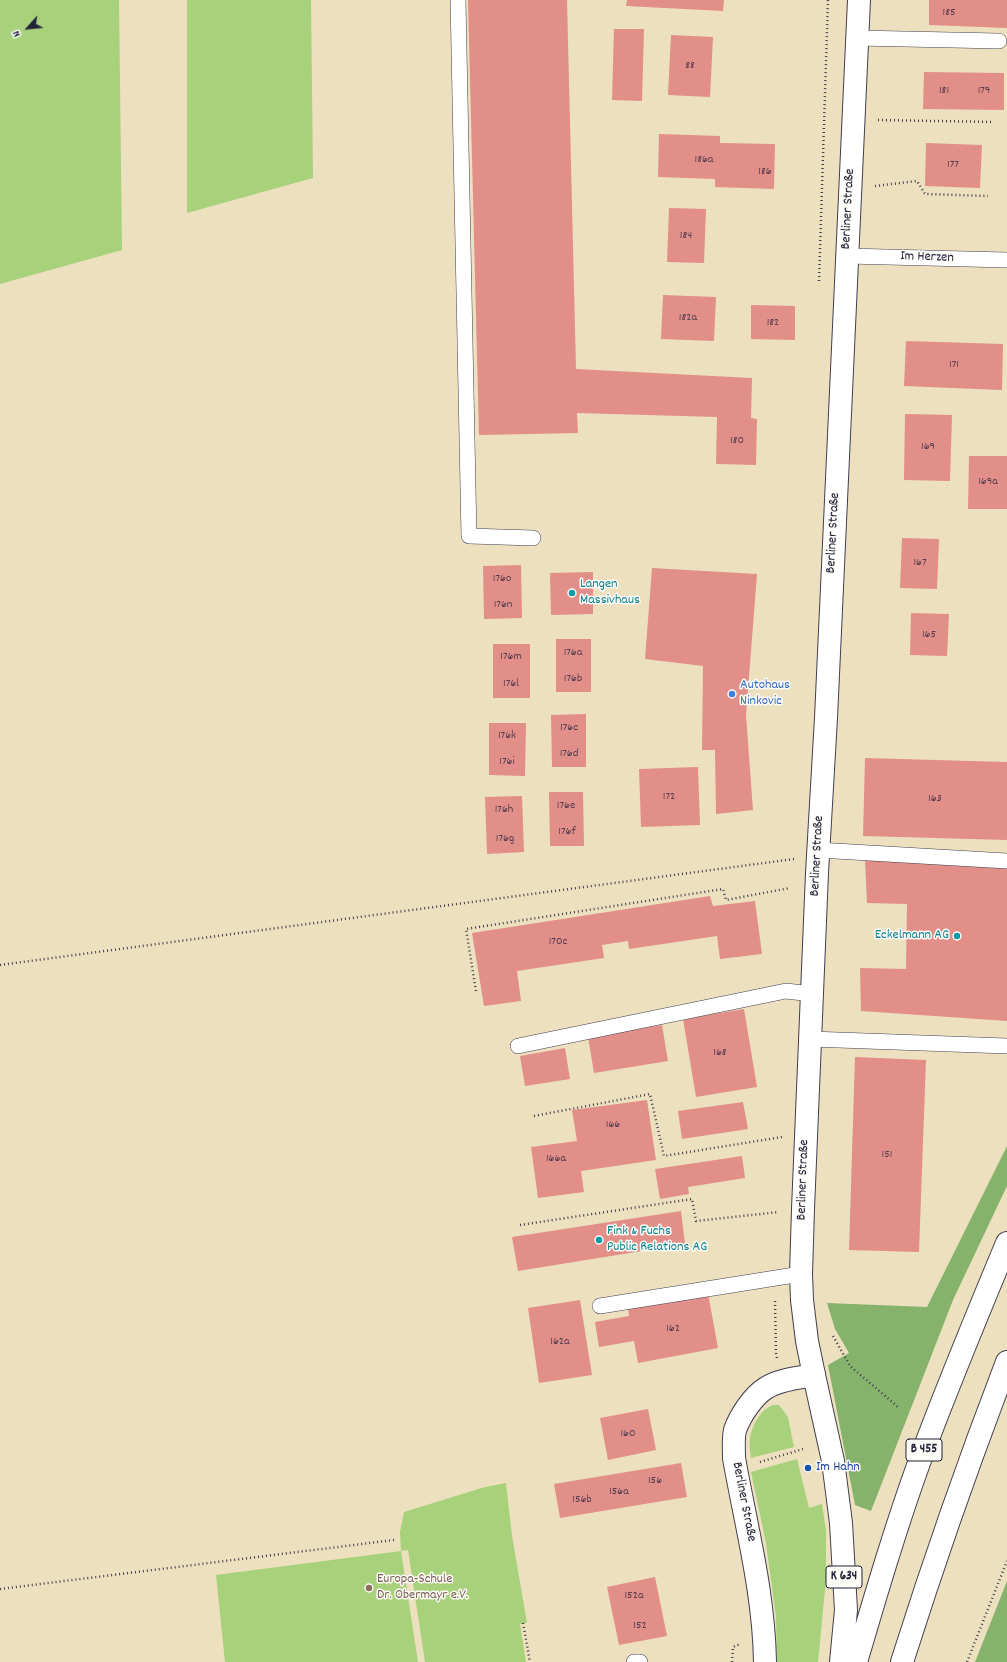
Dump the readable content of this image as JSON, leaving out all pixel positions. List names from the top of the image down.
{
  "streets": {
    "main road": ["Berliner Straße", "B 455", "K 634"],
    "lane": ["Im Herzen"]
  },
  "crossings": [
    ["Berliner Straße", "Im Herzen"],
    ["Berliner Straße", "K 634"]
  ],
  "places": [
    "Langen Massivhaus",
    "Autohaus Ninkovic",
    "Eckelmann AG",
    "Fink & Fuchs Public Relations AG",
    "Im Hahn",
    "Europa-Schule Dr. Obermayr e.V."
  ],
  "house_numbers": [
    "185",
    "88",
    "181",
    "179",
    "186a",
    "177",
    "186",
    "184",
    "182a",
    "182",
    "171",
    "180",
    "169",
    "169a",
    "167",
    "176o",
    "176n",
    "165",
    "176a",
    "176m",
    "176b",
    "176l",
    "176c",
    "176k",
    "176d",
    "176i",
    "172",
    "163",
    "176e",
    "176h",
    "176f",
    "176g",
    "170c",
    "168",
    "166",
    "151",
    "166a",
    "162",
    "162a",
    "160",
    "156",
    "156a",
    "156b",
    "152a",
    "152"
  ],
  "north": "bottom left"
}
